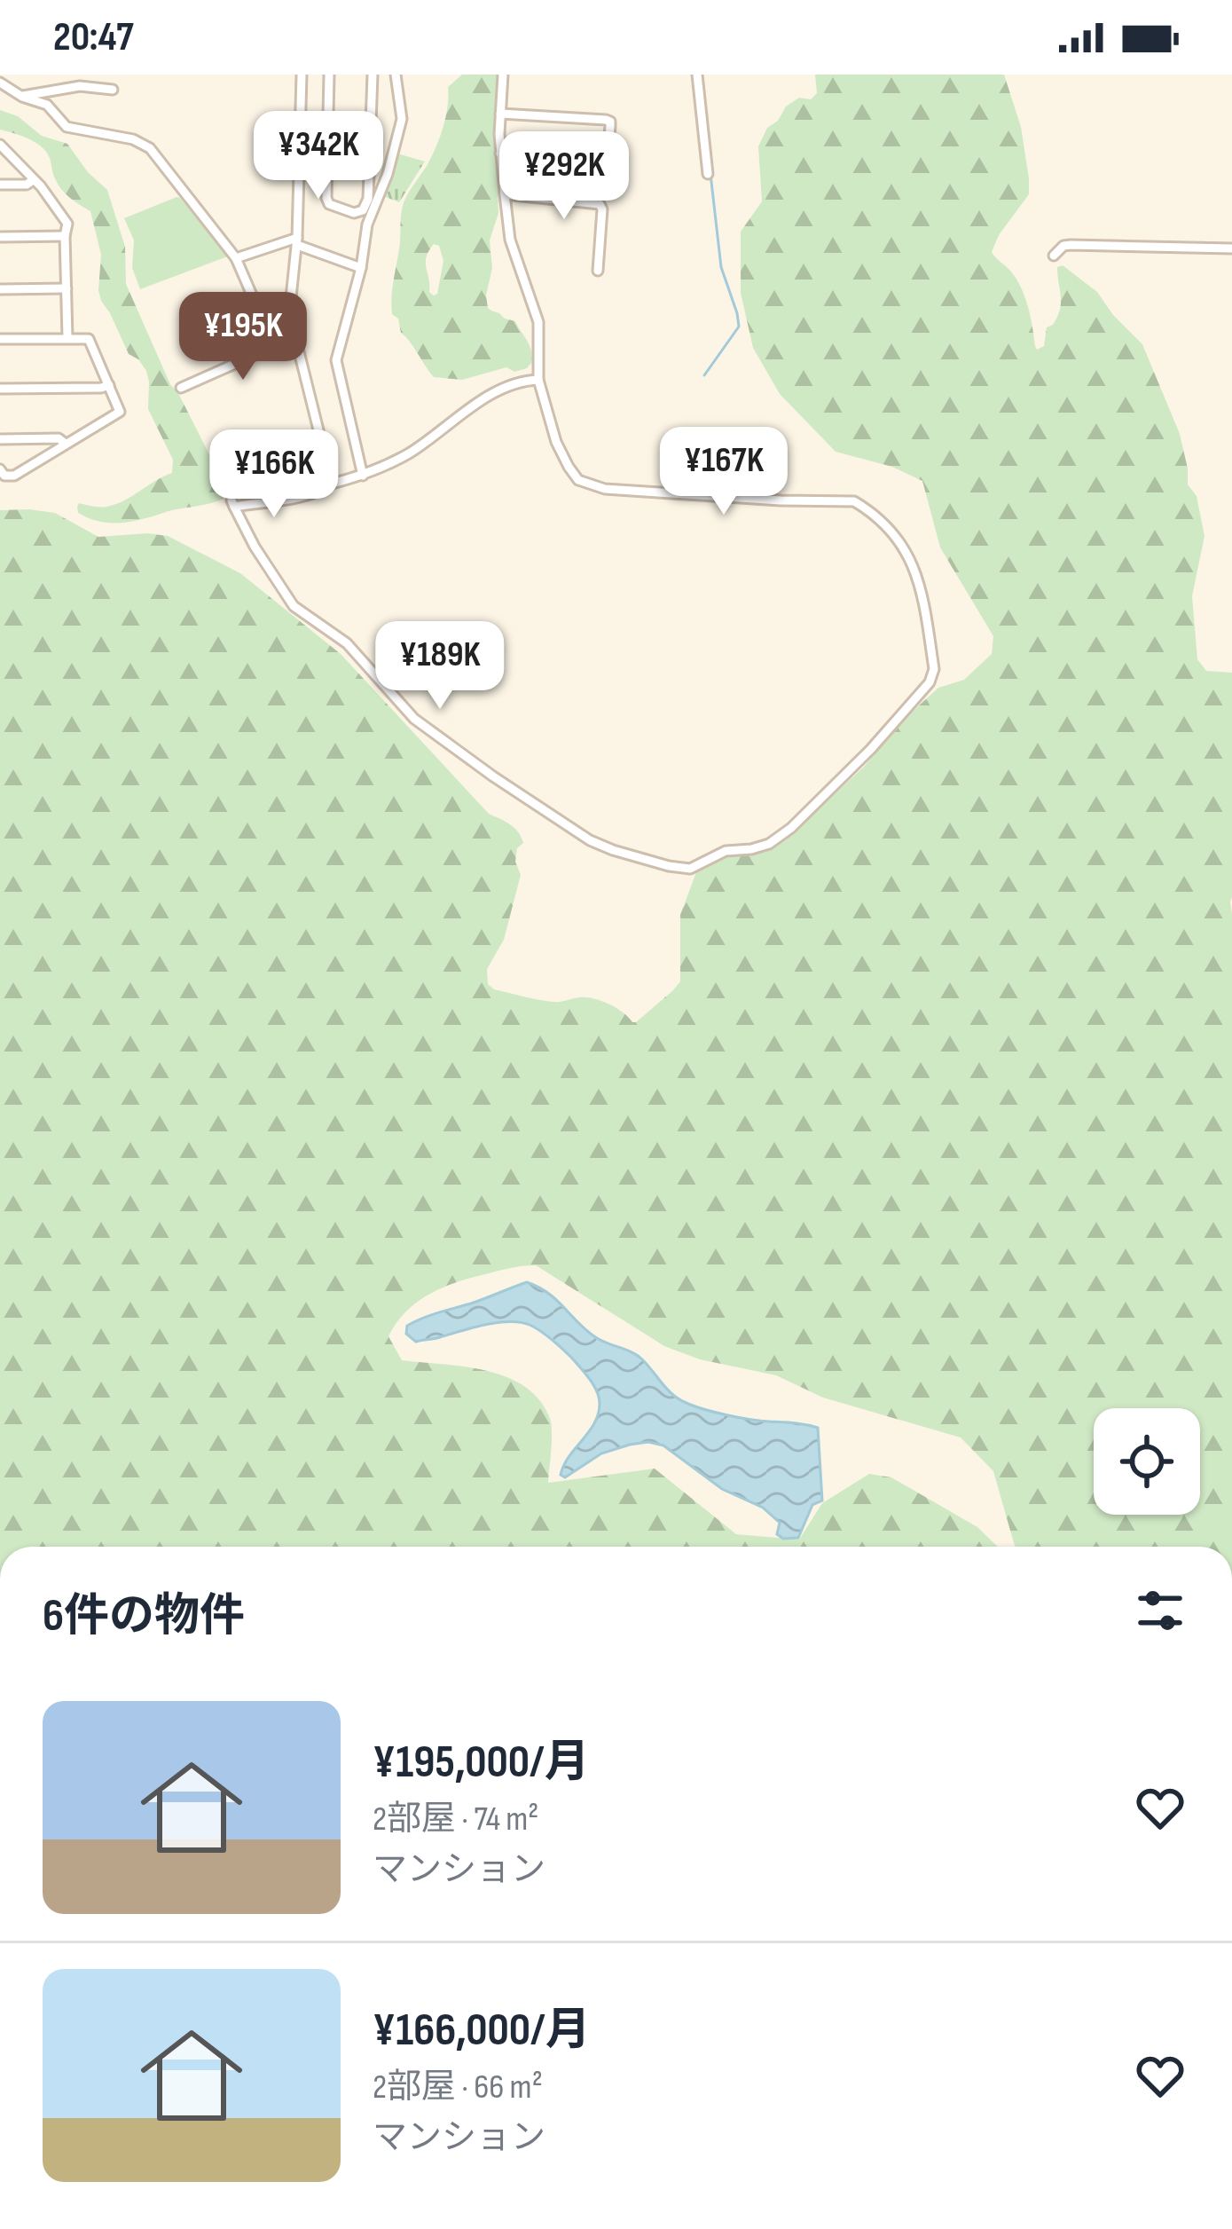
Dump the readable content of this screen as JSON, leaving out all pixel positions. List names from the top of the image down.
{
  "page": {
    "status": "20:47",
    "price": [
      "¥342K",
      "¥292K",
      "¥195K",
      "¥167K",
      "¥166K",
      "¥189K"
    ],
    "heading": "6件の物件",
    "list": [
      {
        "name": "¥195,000/月",
        "note": "2部屋 · 74 m² · マンション"
      },
      {
        "name": "¥166,000/月",
        "note": "2部屋 · 66 m² · マンション"
      }
    ]
  }
}
